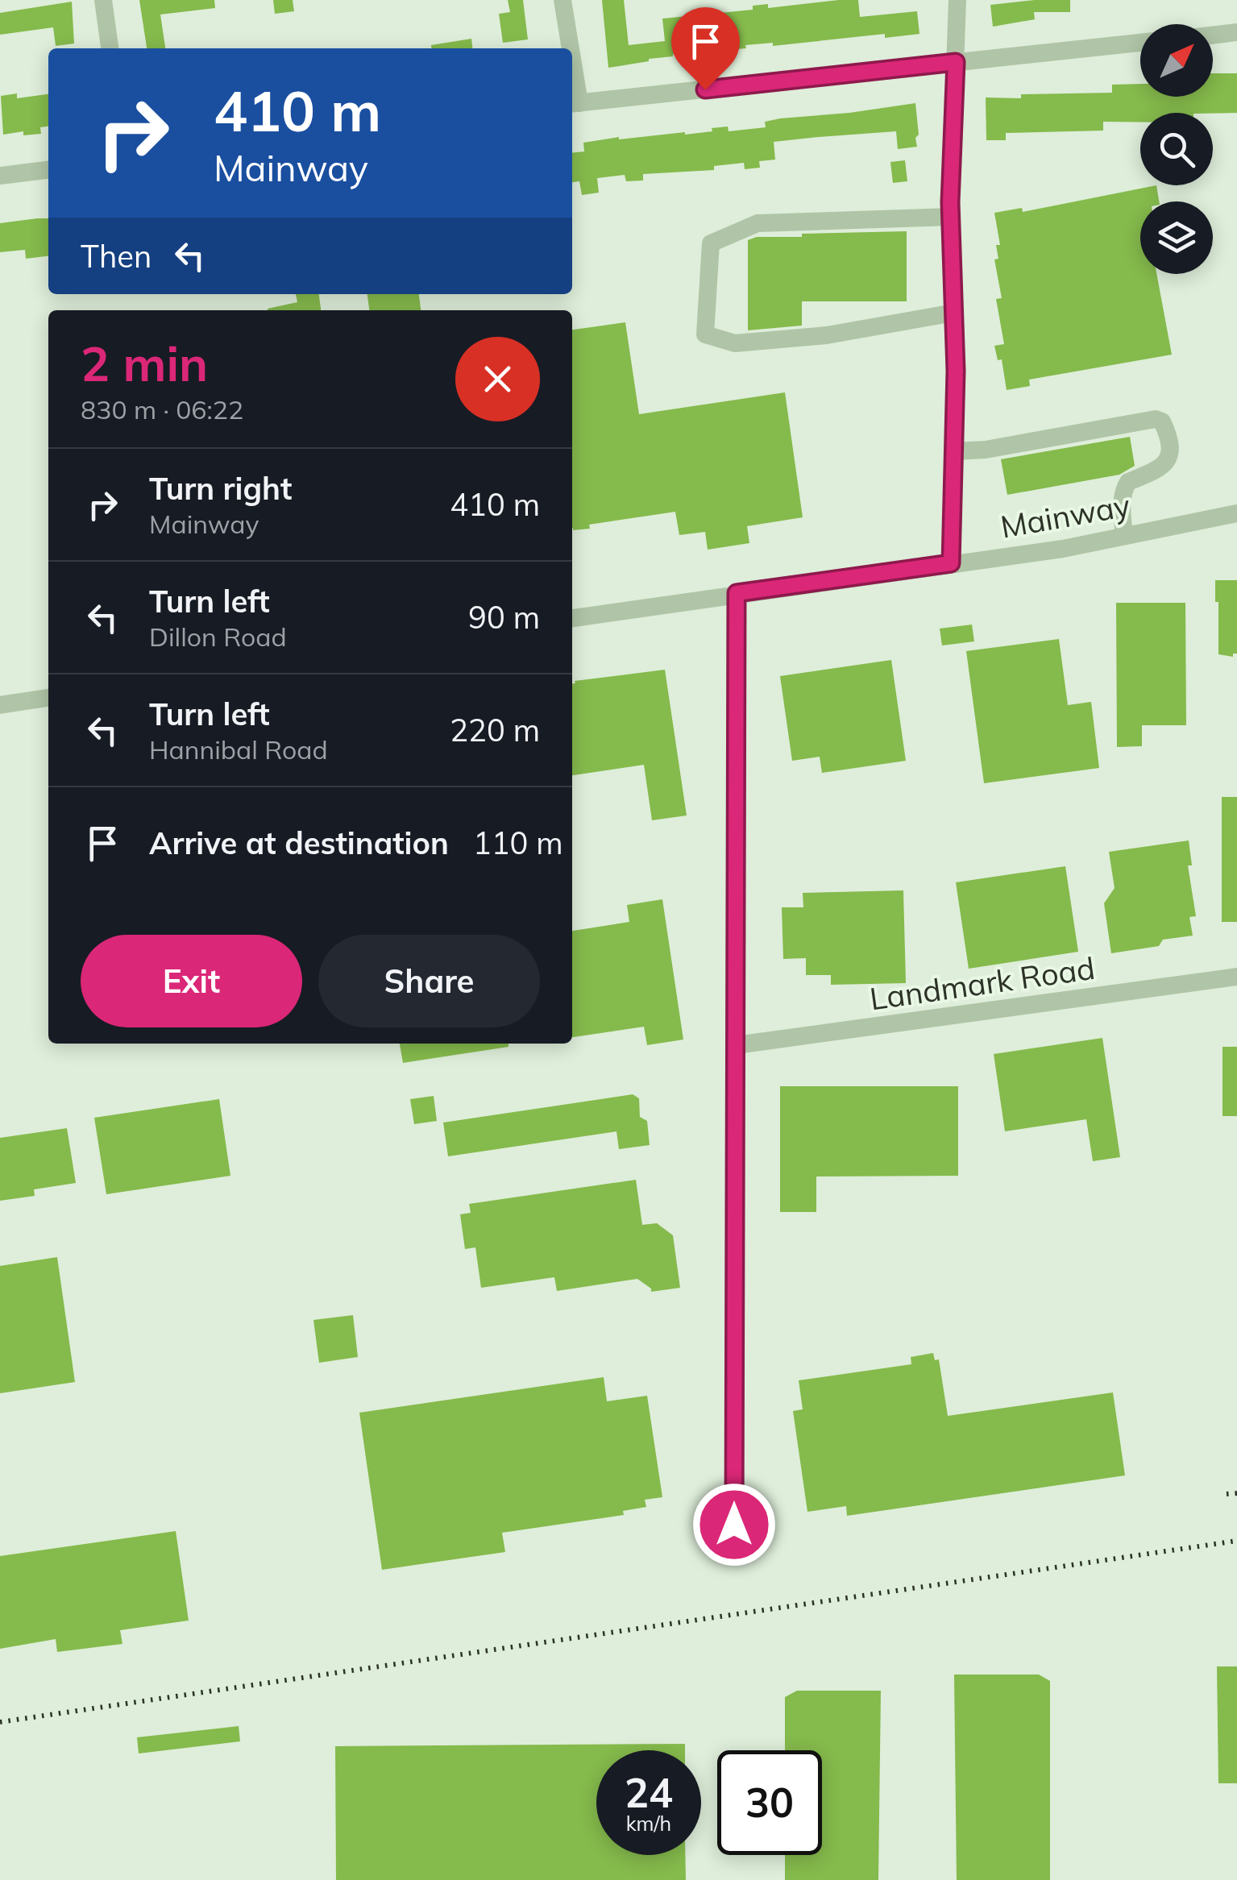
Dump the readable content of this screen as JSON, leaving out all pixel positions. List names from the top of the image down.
{
  "streets": {
    "street": ["Mainway", "Landmark Road"]
  },
  "north": "top right",
  "page": {
    "turn": ["410 m", "Mainway"],
    "then": "Then",
    "heading": ["2 min", "830 m · 06:22"],
    "list": [
      {
        "name": "Turn right",
        "note": "Mainway",
        "value": "410 m"
      },
      {
        "name": "Turn left",
        "note": "Dillon Road",
        "value": "90 m"
      },
      {
        "name": "Turn left",
        "note": "Hannibal Road",
        "value": "220 m"
      },
      {
        "name": "Arrive at destination",
        "value": "110 m"
      }
    ],
    "buttons": ["Exit", "Share"],
    "speed": "24 km/h",
    "limit": "30"
  }
}
